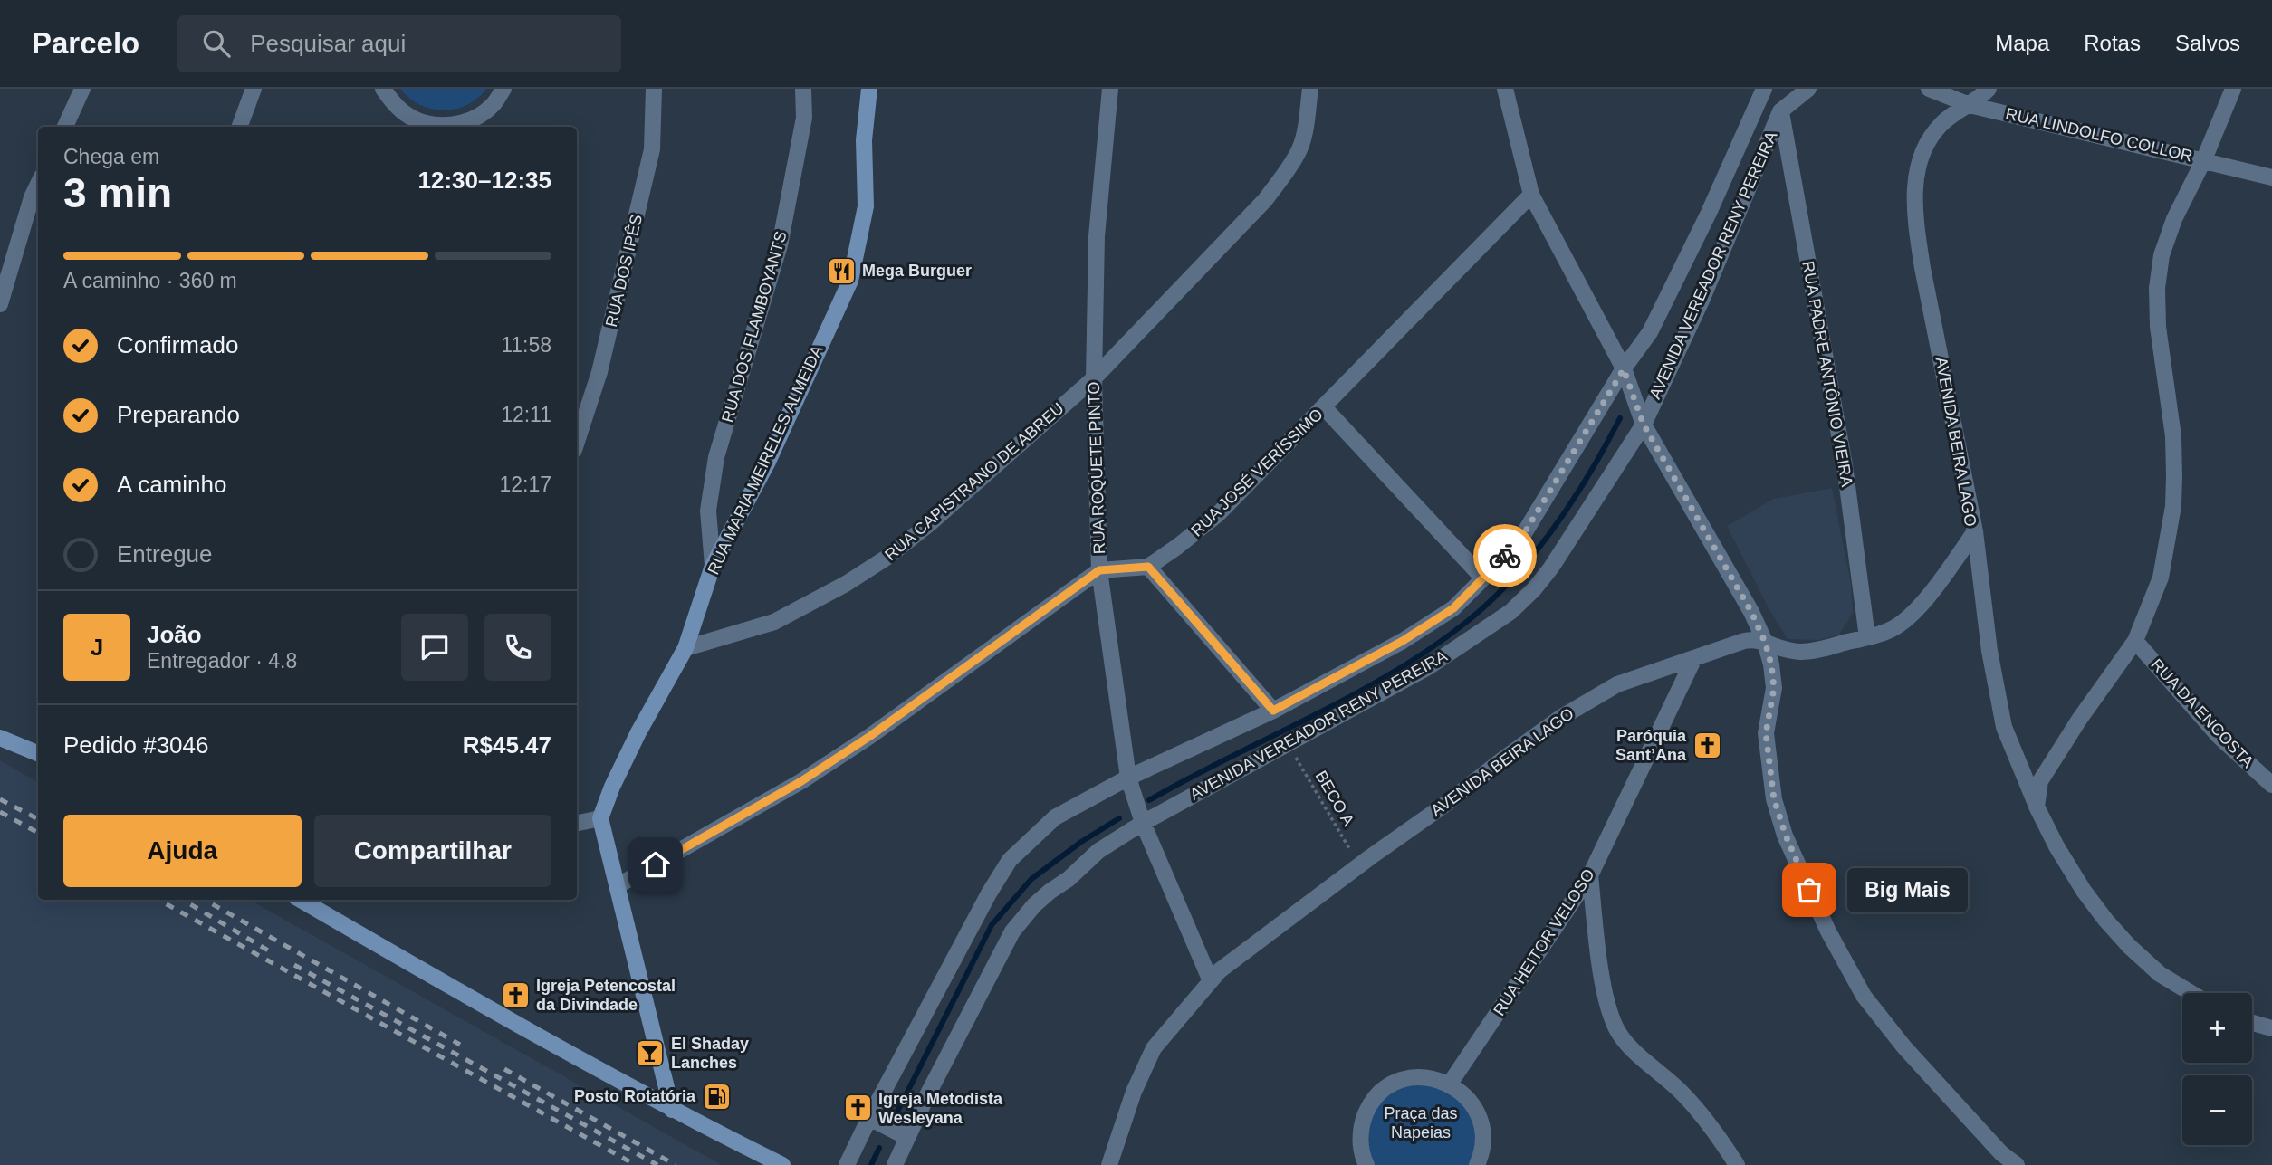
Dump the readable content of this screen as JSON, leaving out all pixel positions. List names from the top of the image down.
{
  "streets": {
    "street": [
      "RUA LINDOLFO COLLOR",
      "AVENIDA VEREADOR RENY PEREIRA",
      "RUA DOS IPÊS",
      "RUA DOS FLAMBOYANTS",
      "RUA PADRE ANTÔNIO VIEIRA",
      "AVENIDA BEIRA LAGO",
      "RUA MARIA MEIRELES ALMEIDA",
      "RUA ROQUETE PINTO",
      "RUA JOSÉ VERÍSSIMO",
      "RUA CAPISTRANO DE ABREU",
      "RUA DA ENCOSTA",
      "RUA HEITOR VELOSO"
    ],
    "path": ["BECO A"]
  },
  "crossings": [
    ["RUA LINDOLFO COLLOR", "AVENIDA BEIRA LAGO"],
    ["AVENIDA VEREADOR RENY PEREIRA", "RUA PADRE ANTÔNIO VIEIRA"],
    ["AVENIDA VEREADOR RENY PEREIRA", "RUA ROQUETE PINTO"],
    ["AVENIDA VEREADOR RENY PEREIRA", "BECO A"],
    ["RUA DOS FLAMBOYANTS", "RUA MARIA MEIRELES ALMEIDA"],
    ["RUA PADRE ANTÔNIO VIEIRA", "AVENIDA BEIRA LAGO"],
    ["AVENIDA BEIRA LAGO", "RUA ROQUETE PINTO"],
    ["AVENIDA BEIRA LAGO", "BECO A"],
    ["AVENIDA BEIRA LAGO", "RUA HEITOR VELOSO"],
    ["RUA MARIA MEIRELES ALMEIDA", "RUA CAPISTRANO DE ABREU"],
    ["RUA ROQUETE PINTO", "RUA CAPISTRANO DE ABREU"]
  ],
  "parks": ["Praça das Napeias"],
  "places": {
    "restaurant": ["Mega Burguer"],
    "church": ["Paróquia Sant’Ana", "Igreja Petencostal da Divindade", "Igreja Metodista Wesleyana"],
    "other": ["Big Mais"],
    "bar": ["El Shaday Lanches"],
    "fuel station": ["Posto Rotatória"]
  },
  "page": {
    "header": "Parcelo",
    "search": "Pesquisar aqui",
    "nav": ["Mapa", "Rotas", "Salvos"],
    "heading": ["3 min", "Chega em", "12:30–12:35"],
    "panel": [
      "João",
      "Entregador · 4.8",
      "Pedido #3046",
      "R$45.47"
    ],
    "bar": "A caminho · 360 m",
    "list": [
      ["Confirmado", "11:58"],
      ["Preparando", "12:11"],
      ["A caminho", "12:17"],
      "Entregue"
    ],
    "round": "J",
    "buttons": ["Ajuda", "Compartilhar"],
    "bubble": "Big Mais",
    "map_buttons": ["+", "−"]
  }
}
